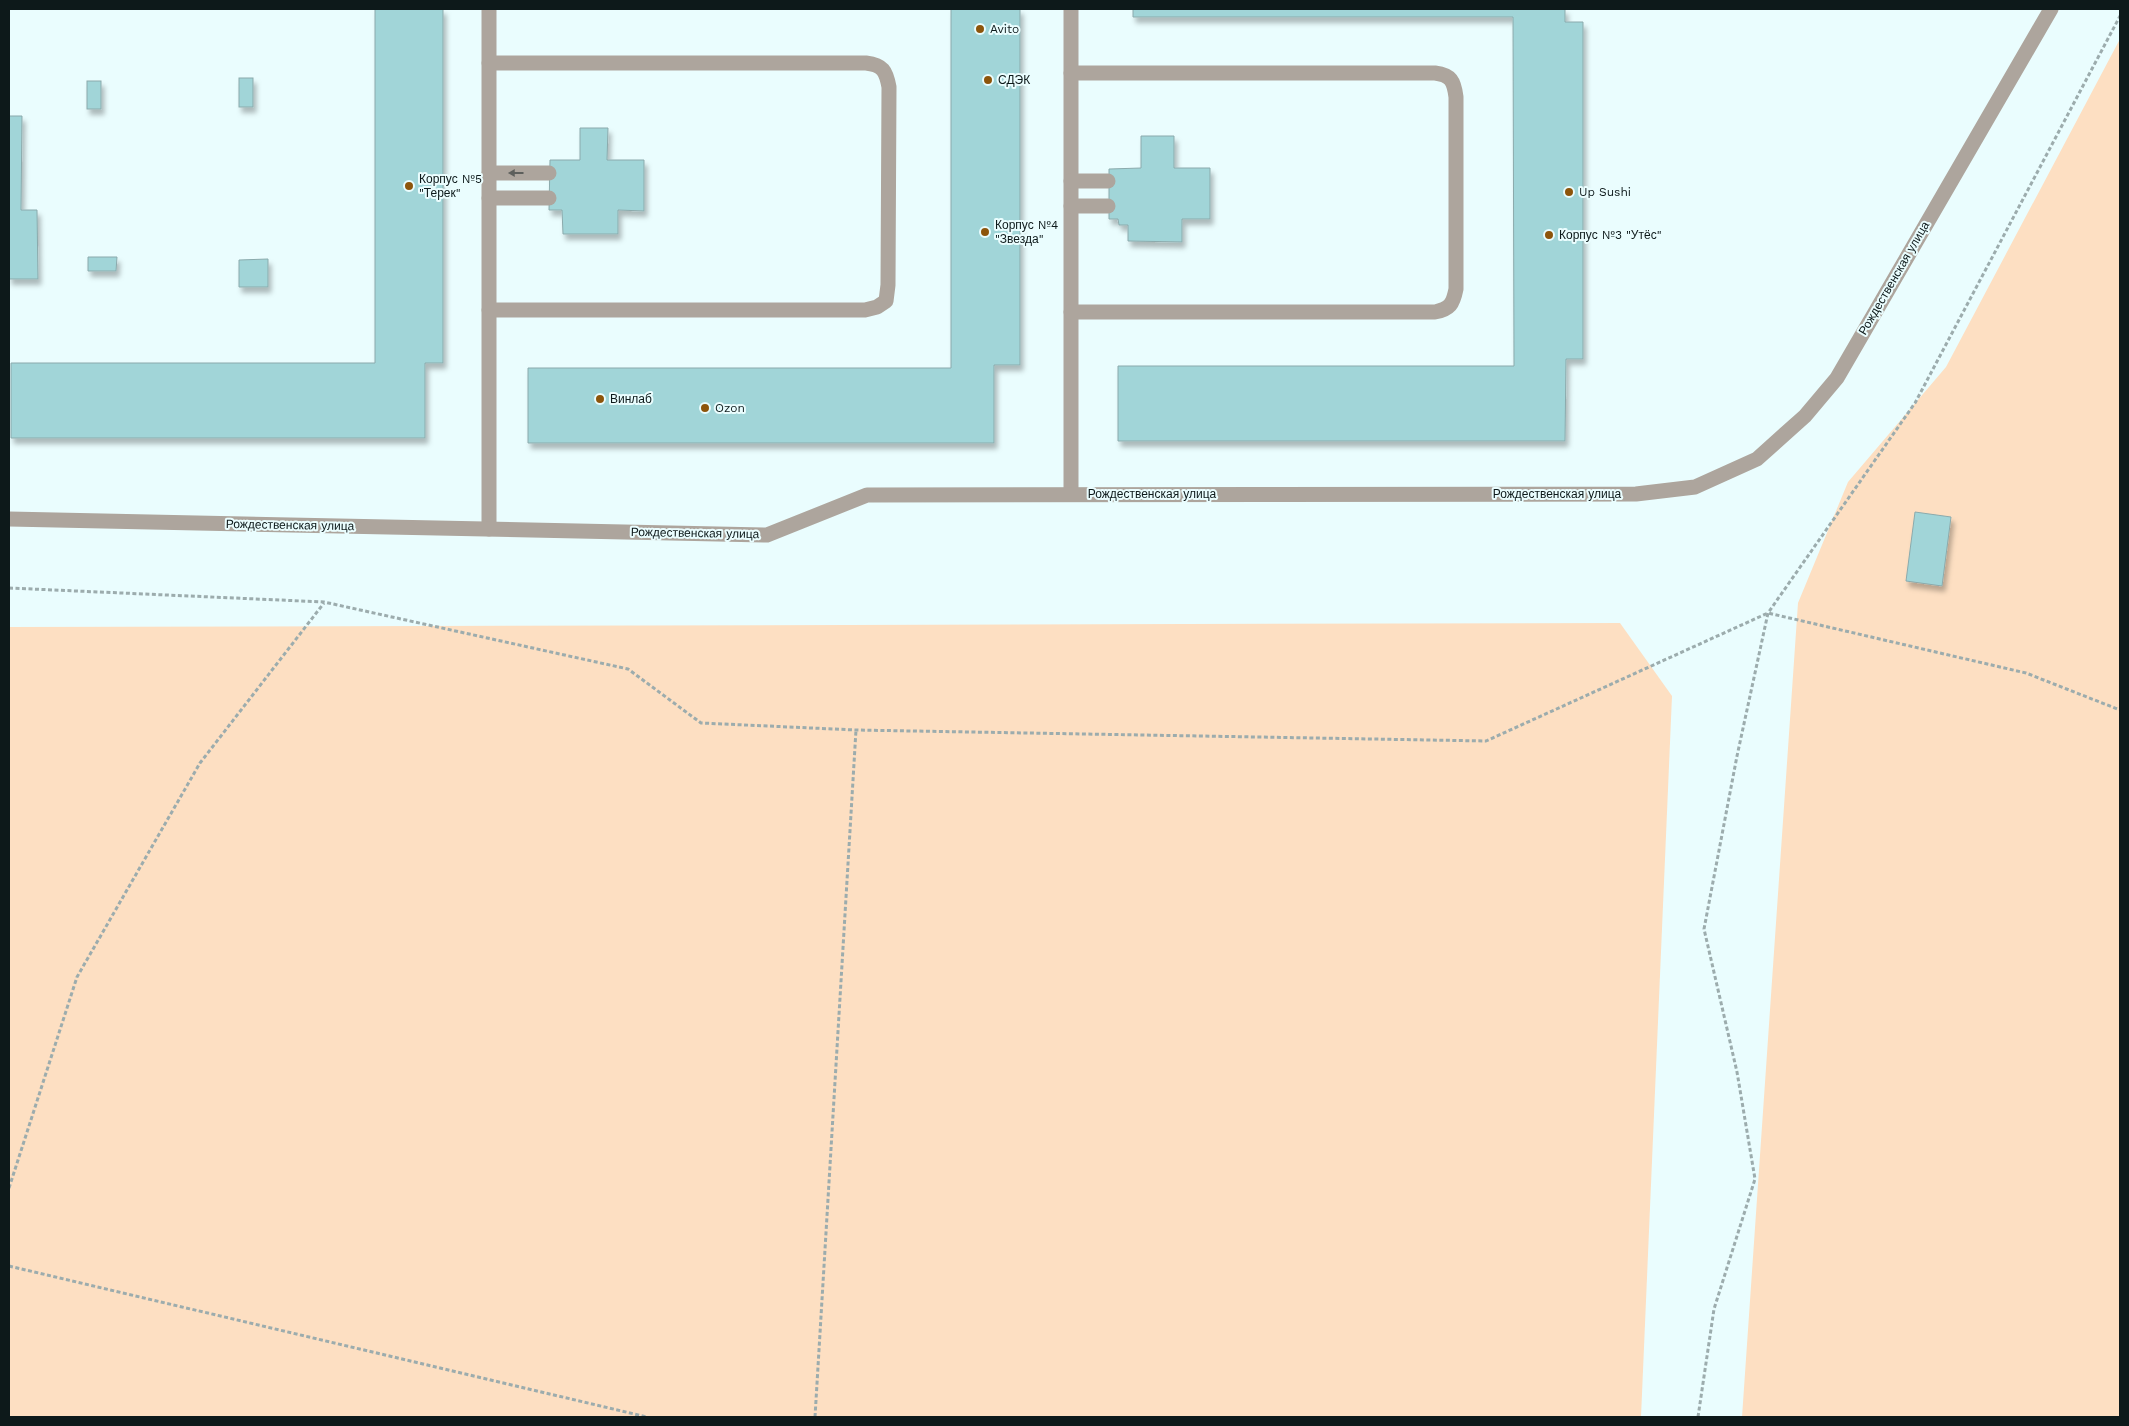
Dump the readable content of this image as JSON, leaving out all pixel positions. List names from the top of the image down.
{
  "streets": {
    "street": ["Рождественская улица"]
  },
  "places": [
    "Avito",
    "СДЭК",
    "Корпус №5 \"Терек\"",
    "Up Sushi",
    "Корпус №4 \"Звезда\"",
    "Корпус №3 \"Утёс\"",
    "Винлаб",
    "Ozon"
  ]
}
